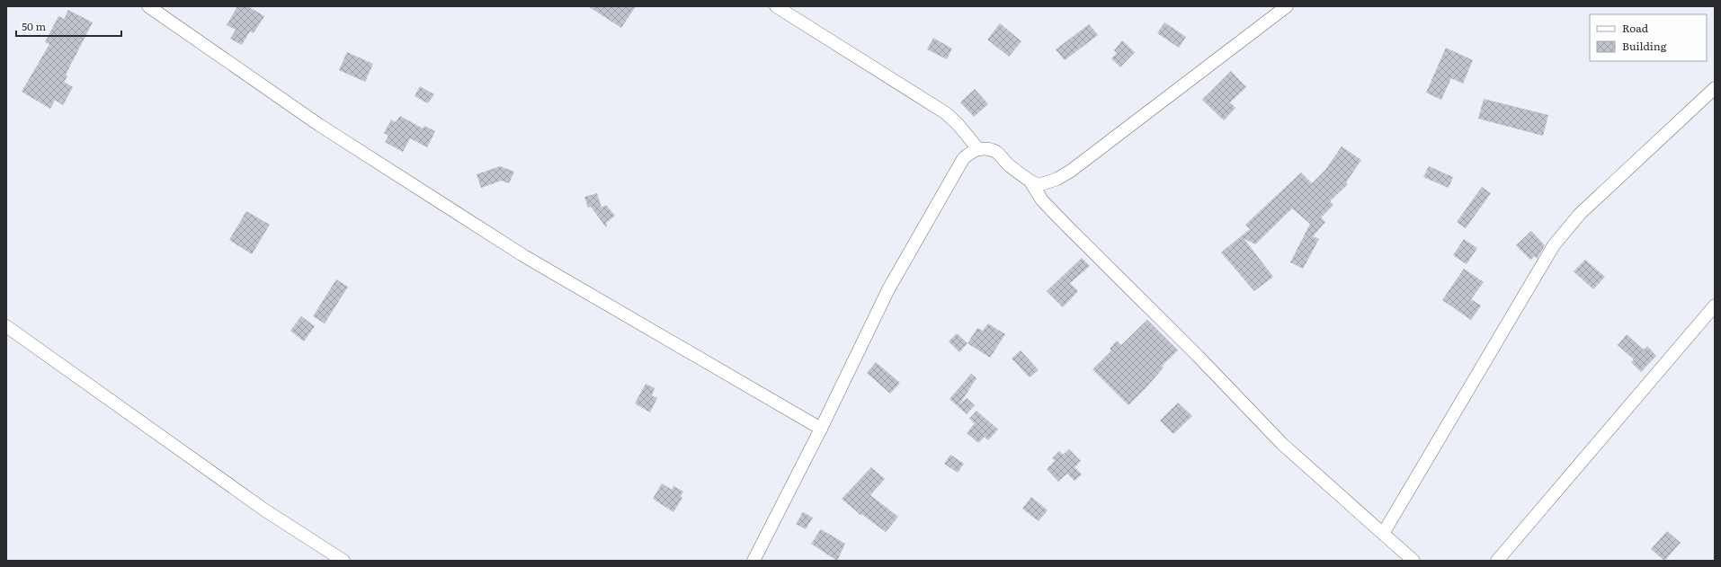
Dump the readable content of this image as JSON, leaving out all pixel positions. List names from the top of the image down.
{
  "legend": ["Road", "Building"],
  "scale_bar": "50 m"
}
